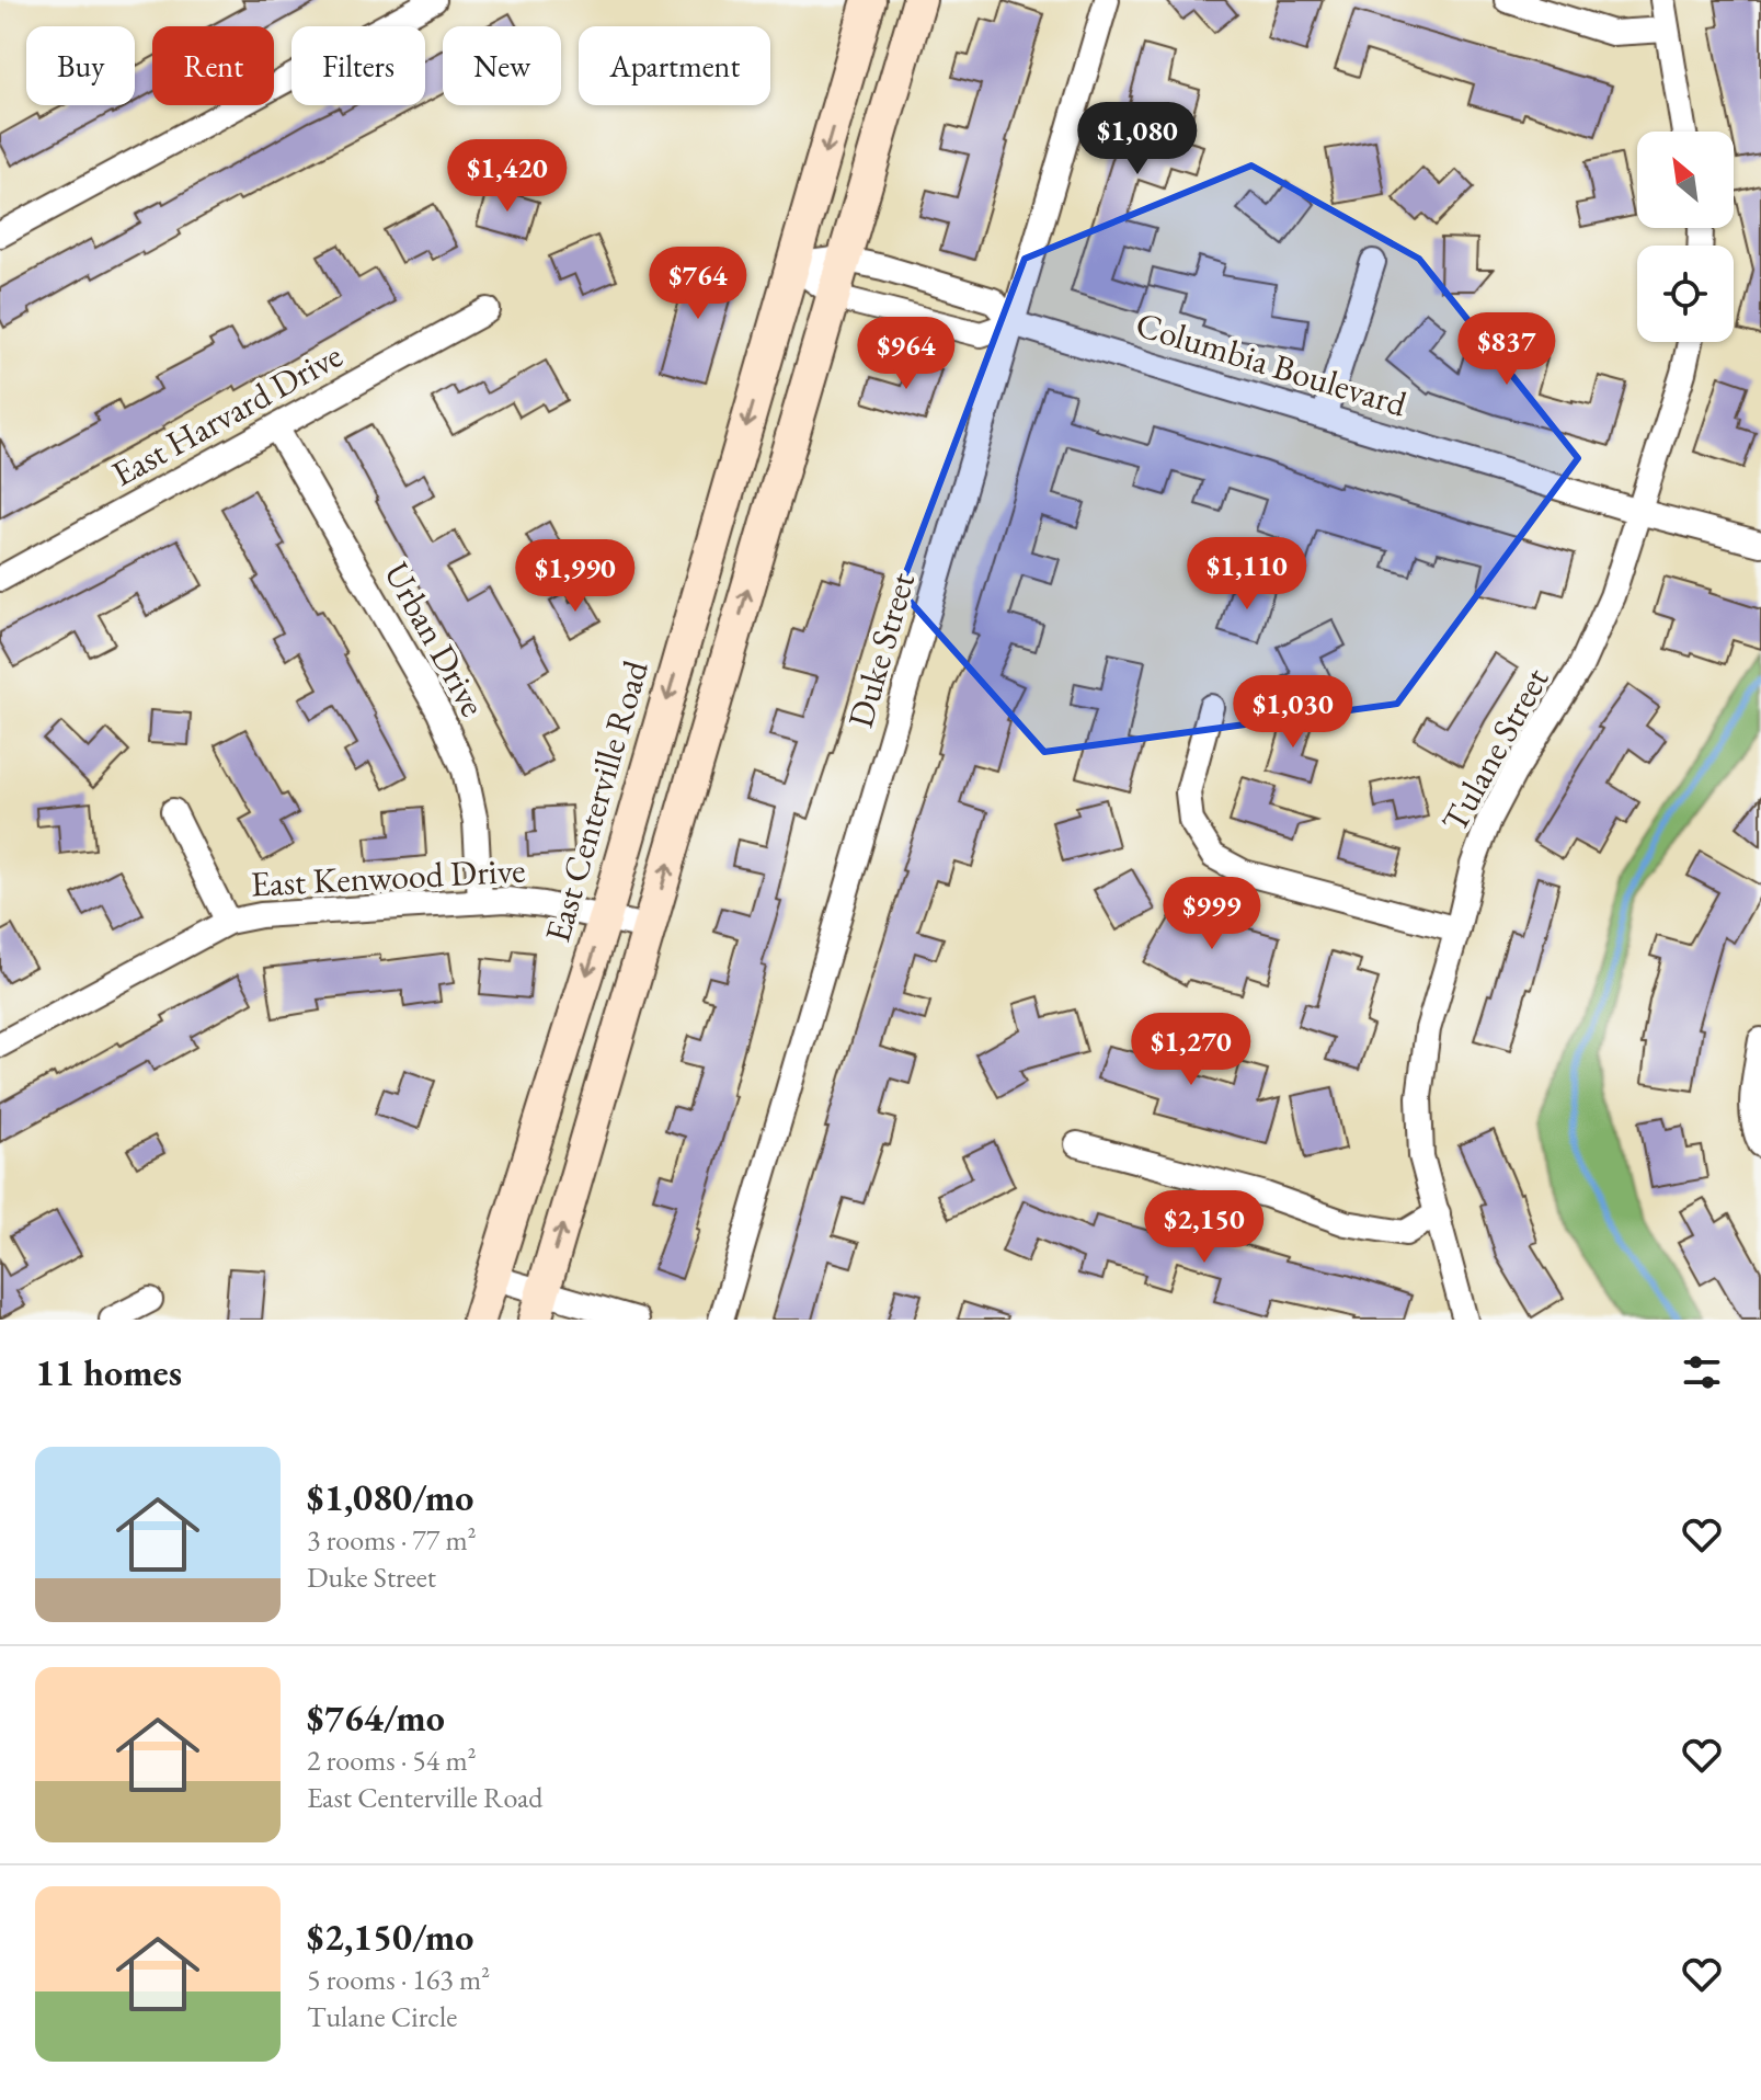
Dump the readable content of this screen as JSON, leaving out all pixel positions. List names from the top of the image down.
{
  "streets": {
    "main road": ["East Centerville Road"],
    "street": [
      "Columbia Boulevard",
      "East Harvard Drive",
      "Urban Drive",
      "Duke Street",
      "Tulane Street",
      "East Kenwood Drive"
    ]
  },
  "crossings": [
    ["Columbia Boulevard", "Duke Street"],
    ["Columbia Boulevard", "Tulane Street"],
    ["Columbia Boulevard", "East Centerville Road"],
    ["East Harvard Drive", "Urban Drive"],
    ["Urban Drive", "East Kenwood Drive"],
    ["East Centerville Road", "East Kenwood Drive"]
  ],
  "north": "top left",
  "page": {
    "chip": [
      "Buy",
      "Rent",
      "Filters",
      "New",
      "Apartment"
    ],
    "price": [
      "$1,080",
      "$1,420",
      "$764",
      "$837",
      "$964",
      "$1,110",
      "$1,990",
      "$1,030",
      "$999",
      "$1,270",
      "$2,150"
    ],
    "heading": "11 homes",
    "list": [
      {
        "name": "$1,080/mo",
        "note": "3 rooms · 77 m² · Duke Street"
      },
      {
        "name": "$764/mo",
        "note": "2 rooms · 54 m² · East Centerville Road"
      },
      {
        "name": "$2,150/mo",
        "note": "5 rooms · 163 m² · Tulane Circle"
      }
    ]
  }
}
